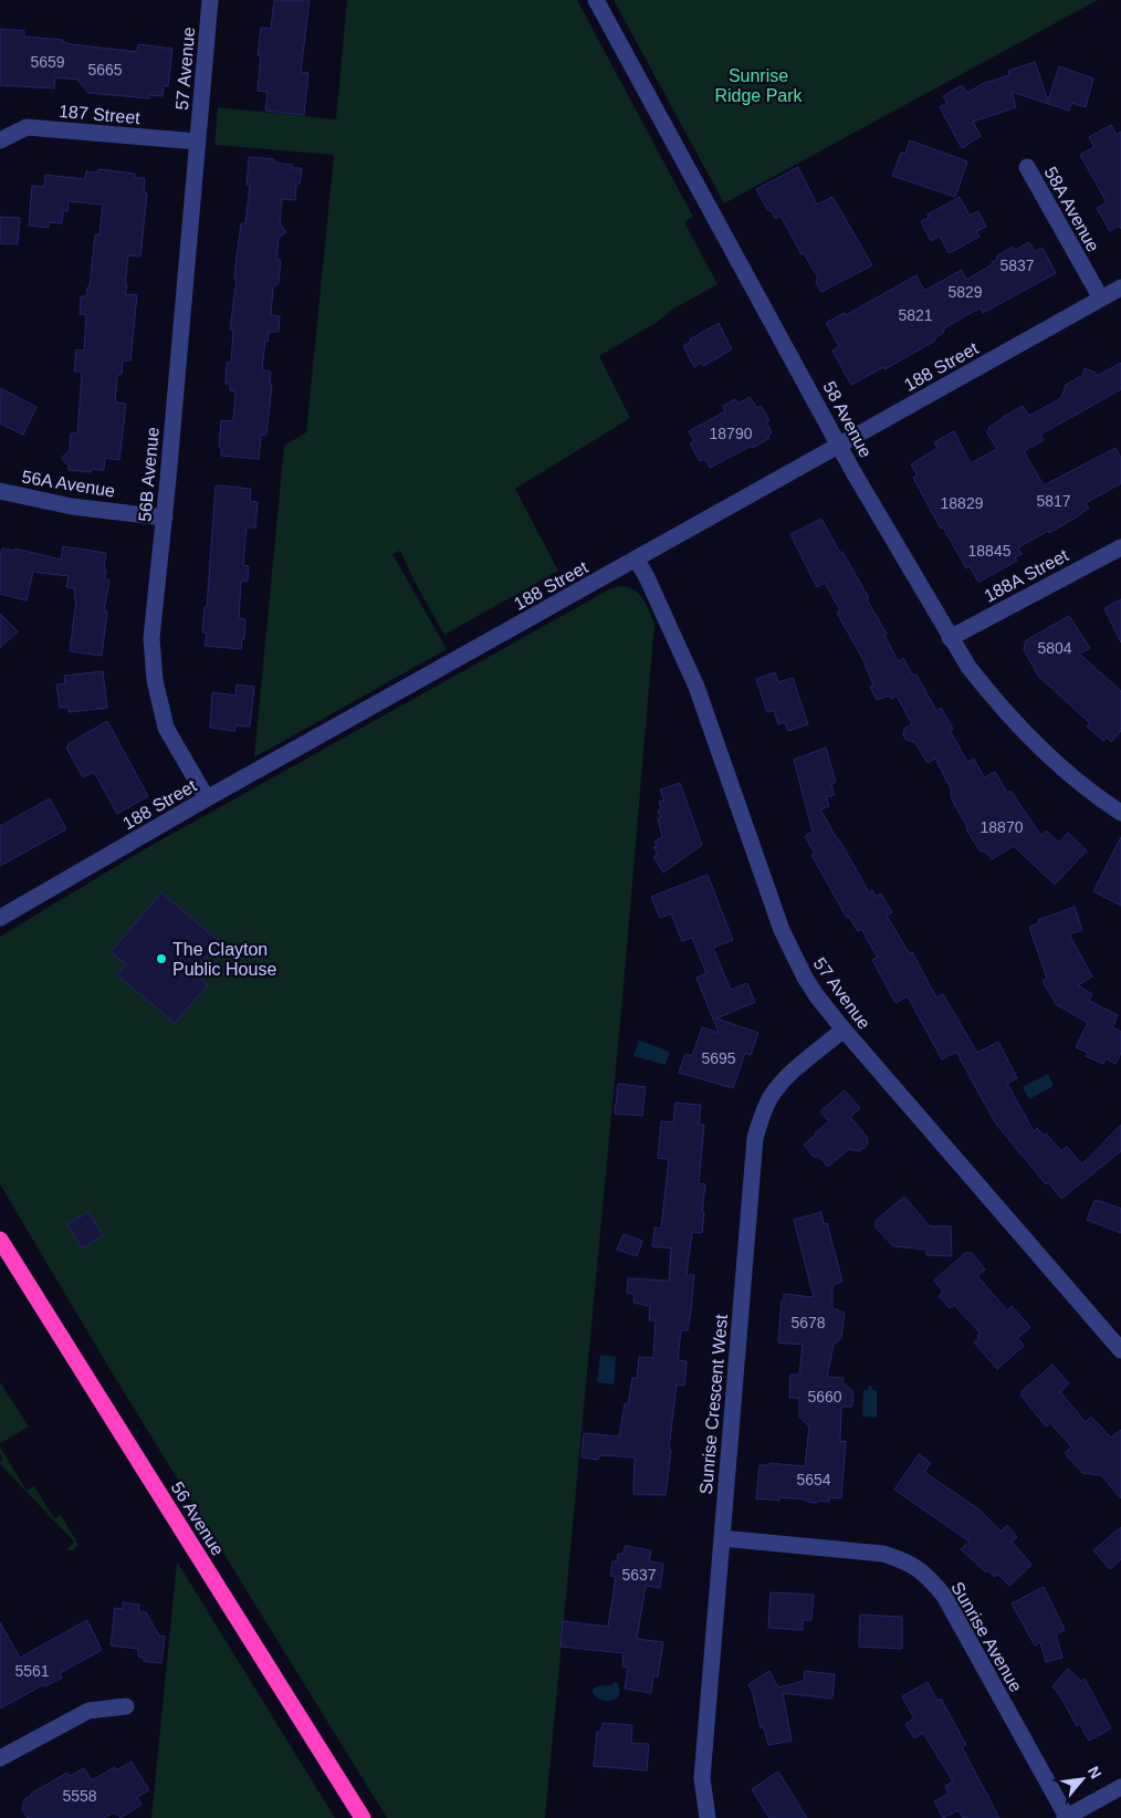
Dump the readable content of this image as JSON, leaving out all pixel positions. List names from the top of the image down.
{
  "streets": {
    "highway": ["56 Avenue"],
    "street": [
      "57 Avenue",
      "187 Street",
      "58A Avenue",
      "188 Street",
      "58 Avenue",
      "56B Avenue",
      "56A Avenue",
      "188A Street",
      "Sunrise Crescent West",
      "Sunrise Avenue"
    ]
  },
  "crossings": [
    ["57 Avenue", "187 Street"],
    ["57 Avenue", "188 Street"],
    ["57 Avenue", "56B Avenue"],
    ["57 Avenue", "Sunrise Crescent West"],
    ["187 Street", "56B Avenue"],
    ["58A Avenue", "188 Street"],
    ["188 Street", "58 Avenue"],
    ["188 Street", "56B Avenue"],
    ["58 Avenue", "188A Street"],
    ["56B Avenue", "56A Avenue"],
    ["Sunrise Crescent West", "Sunrise Avenue"]
  ],
  "parks": ["Sunrise Ridge Park"],
  "places": ["The Clayton Public House"],
  "house_numbers": [
    "5659",
    "5665",
    "5837",
    "5829",
    "5821",
    "18790",
    "5817",
    "18829",
    "18845",
    "5804",
    "18870",
    "5695",
    "5678",
    "5660",
    "5654",
    "5637",
    "5561",
    "5558"
  ],
  "north": "top right"
}
